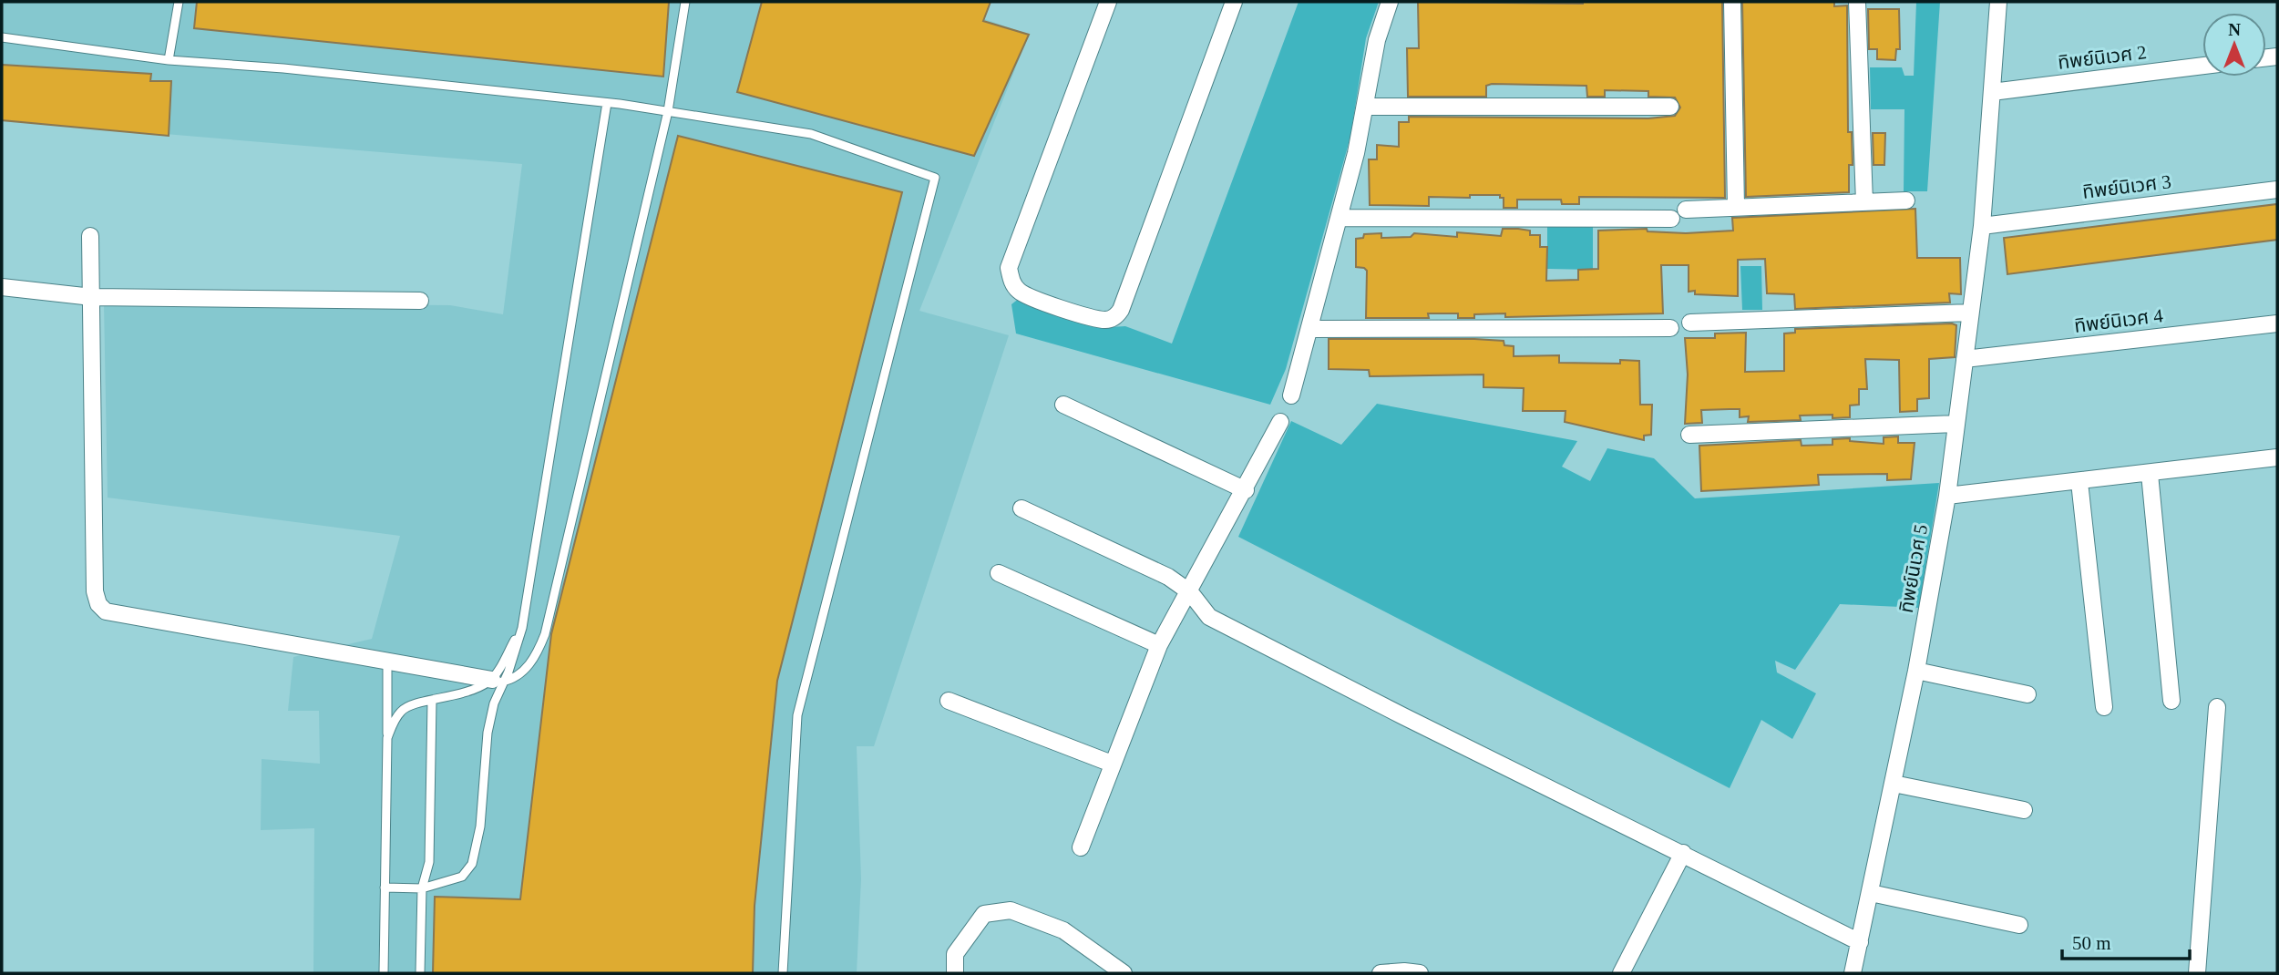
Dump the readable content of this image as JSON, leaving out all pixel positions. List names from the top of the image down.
{
  "streets": {
    "street": [
      "ทิพย์นิเวศ 2",
      "ทิพย์นิเวศ 3",
      "ทิพย์นิเวศ 4",
      "ทิพย์นิเวศ 5"
    ]
  },
  "crossings": [
    ["ทิพย์นิเวศ 2", "ทิพย์นิเวศ 5"],
    ["ทิพย์นิเวศ 3", "ทิพย์นิเวศ 5"],
    ["ทิพย์นิเวศ 4", "ทิพย์นิเวศ 5"]
  ],
  "scale_bar": "50 m",
  "north": "top"
}
